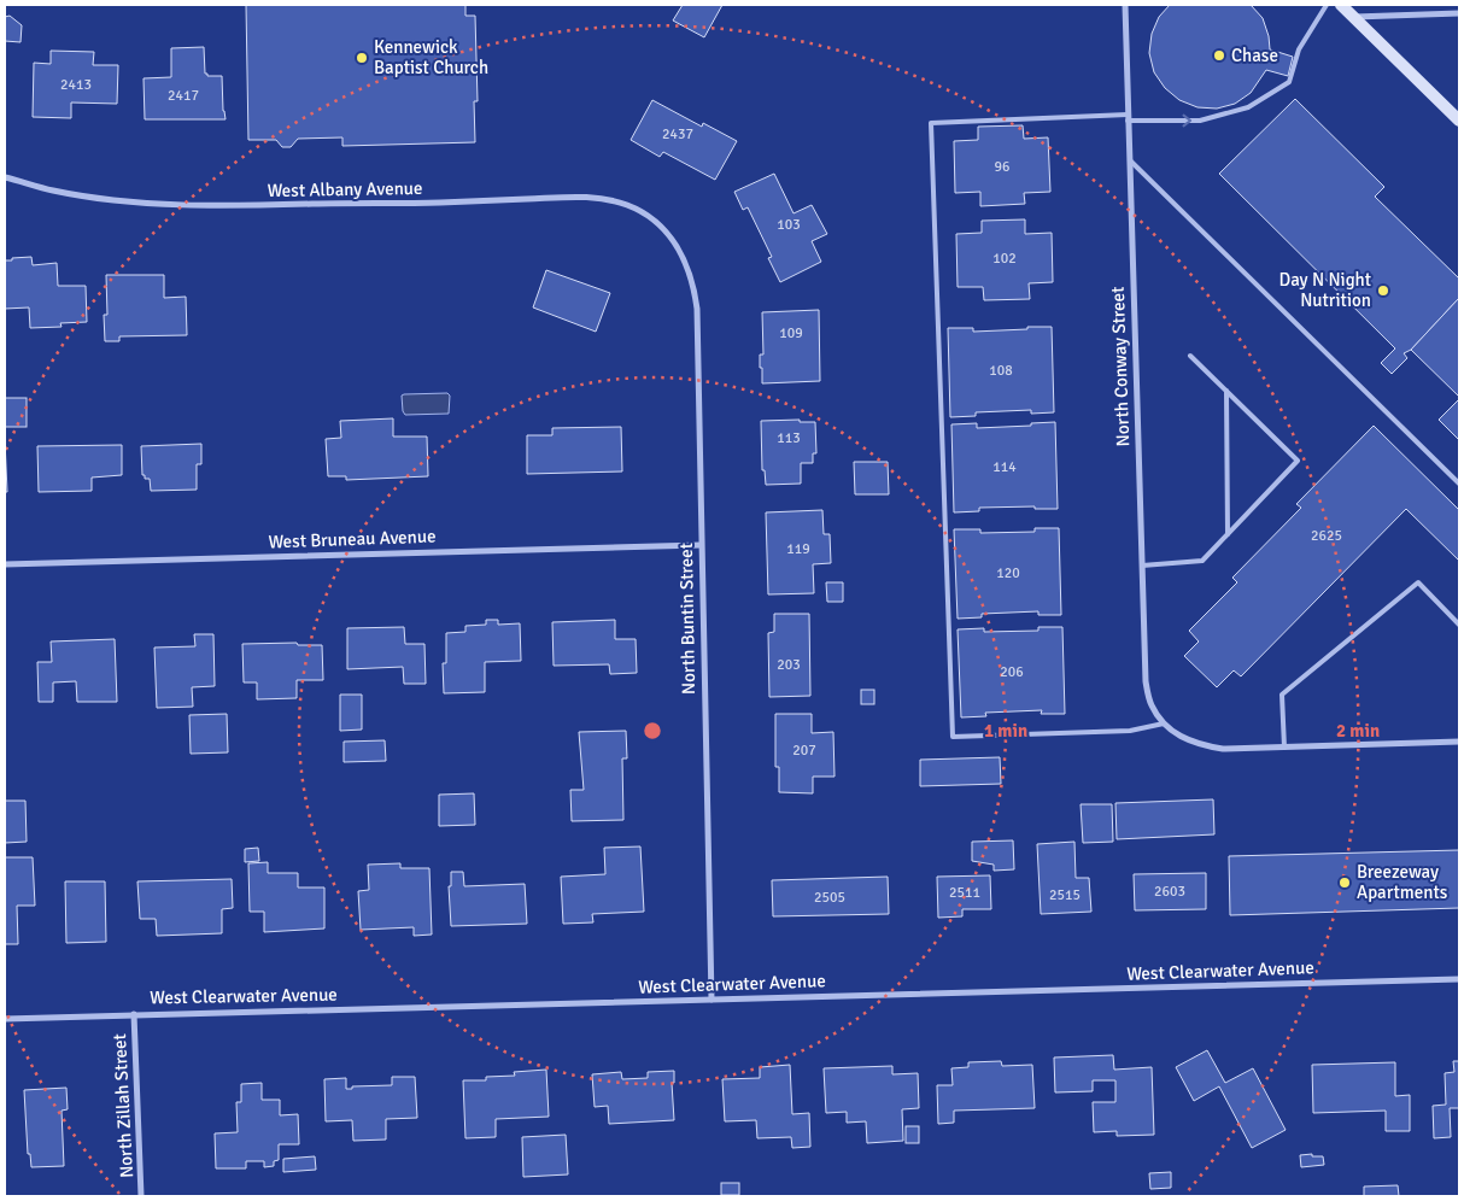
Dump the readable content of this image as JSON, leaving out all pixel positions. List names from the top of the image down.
{
  "streets": {
    "street": [
      "West Albany Avenue",
      "North Conway Street",
      "West Bruneau Avenue",
      "North Buntin Street",
      "West Clearwater Avenue",
      "North Zillah Street"
    ]
  },
  "crossings": [
    ["West Albany Avenue", "North Buntin Street"],
    ["West Bruneau Avenue", "North Buntin Street"],
    ["North Buntin Street", "West Clearwater Avenue"],
    ["West Clearwater Avenue", "North Zillah Street"]
  ],
  "places": [
    "Chase",
    "Kennewick Baptist Church",
    "Day N Night Nutrition",
    "Breezeway Apartments"
  ],
  "house_numbers": [
    "2413",
    "2417",
    "2437",
    "96",
    "103",
    "102",
    "109",
    "108",
    "113",
    "114",
    "2625",
    "119",
    "120",
    "203",
    "206",
    "207",
    "2603",
    "2511",
    "2515",
    "2505"
  ],
  "rings": ["1 min", "2 min"]
}
